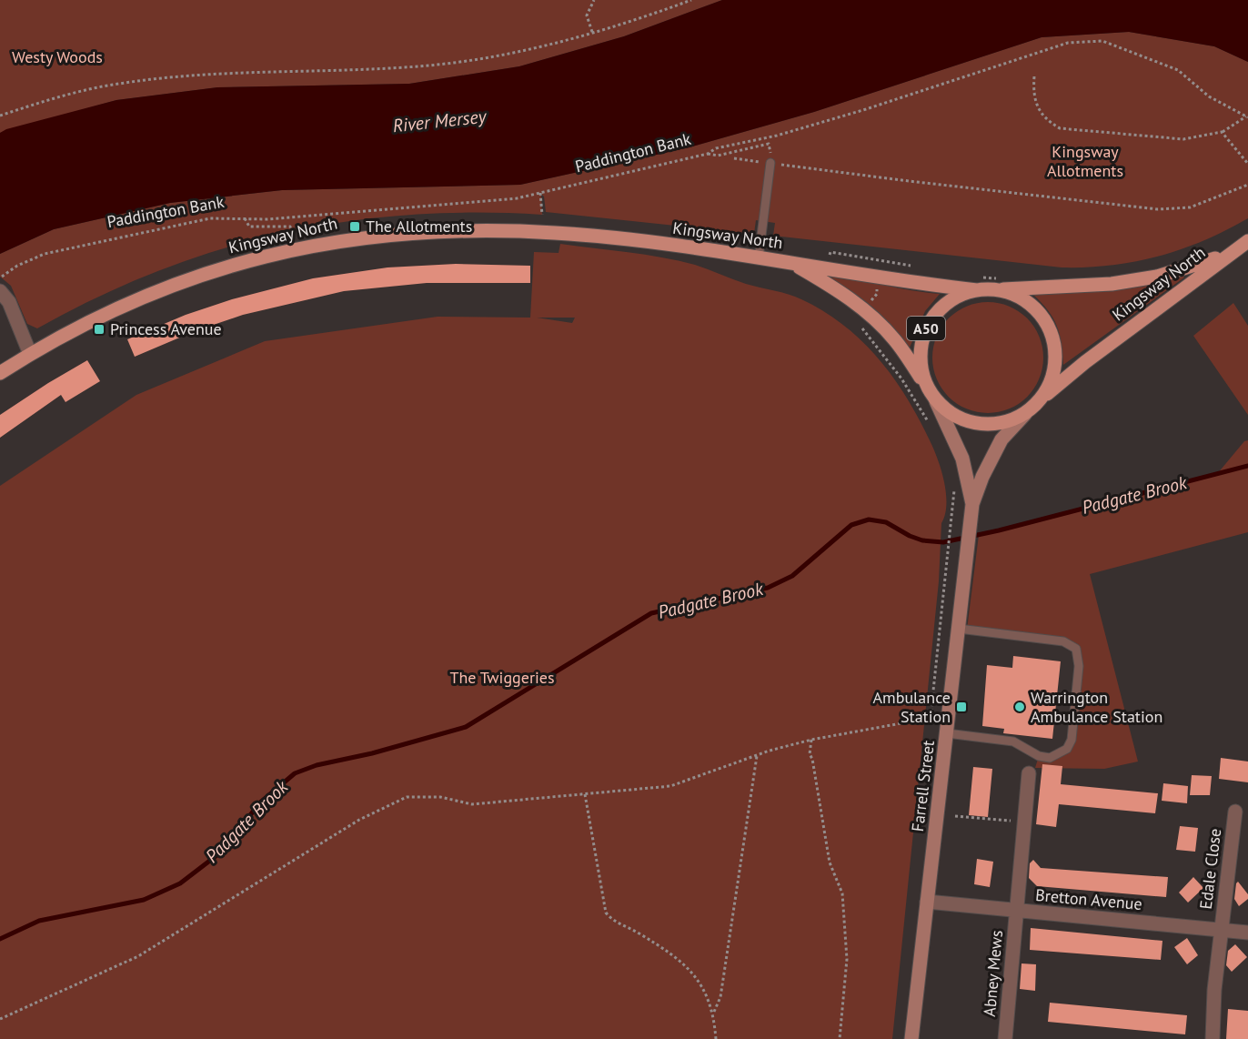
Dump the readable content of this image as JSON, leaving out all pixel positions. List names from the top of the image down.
{
  "streets": {
    "main road": ["Kingsway North", "A50"],
    "street": [
      "Farrell Street",
      "Edale Close",
      "Bretton Avenue",
      "Abney Mews"
    ],
    "path": ["Paddington Bank"]
  },
  "crossings": [
    ["Kingsway North", "A50"],
    ["Kingsway North", "Farrell Street"],
    ["A50", "Farrell Street"],
    ["Farrell Street", "Bretton Avenue"],
    ["Edale Close", "Bretton Avenue"],
    ["Bretton Avenue", "Abney Mews"]
  ],
  "water": ["River Mersey", "Padgate Brook"],
  "parks": ["Westy Woods", "Kingsway Allotments", "The Twiggeries"],
  "places": {
    "transit": ["The Allotments", "Princess Avenue", "Ambulance Station"],
    "other": ["Warrington Ambulance Station"]
  }
}
